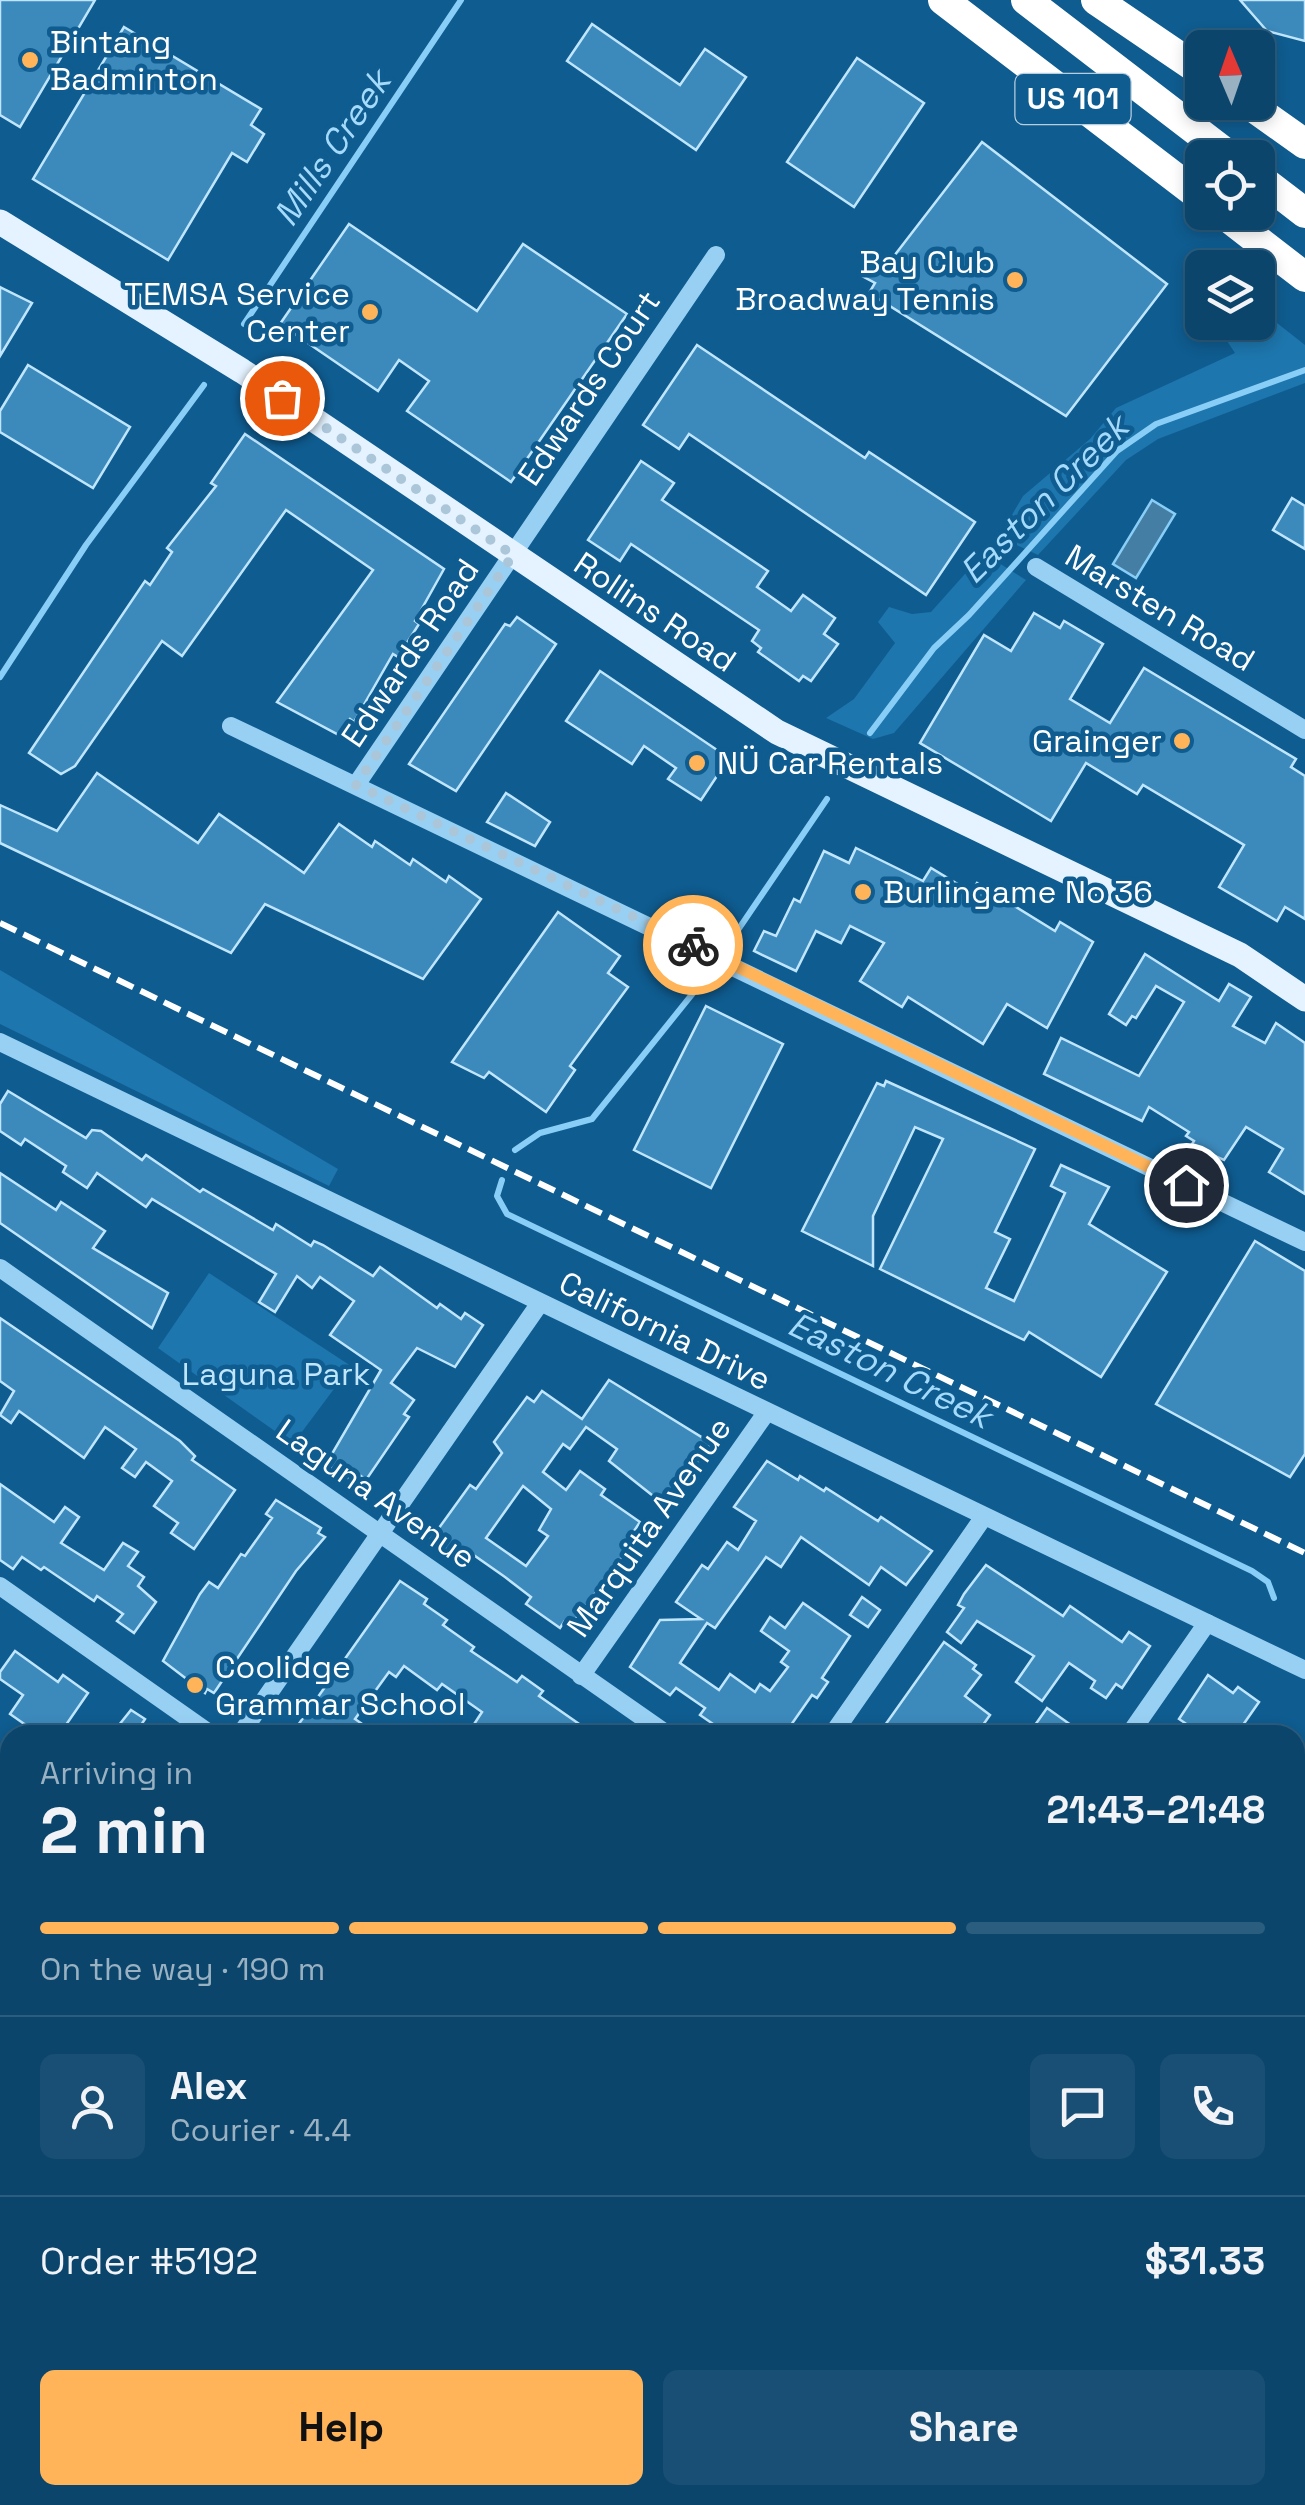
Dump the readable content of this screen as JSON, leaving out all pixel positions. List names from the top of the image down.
{
  "streets": {
    "highway": ["US 101"],
    "main road": ["Rollins Road"],
    "street": [
      "Edwards Court",
      "Marsten Road",
      "Edwards Road",
      "California Drive",
      "Laguna Avenue",
      "Marquita Avenue"
    ]
  },
  "crossings": [
    ["Edwards Court", "Rollins Road"],
    ["Edwards Court", "Edwards Road"],
    ["Rollins Road", "Edwards Road"],
    ["California Drive", "Marquita Avenue"],
    ["Laguna Avenue", "Marquita Avenue"]
  ],
  "water": ["Mills Creek", "Easton Creek"],
  "parks": ["Laguna Park"],
  "places": [
    "Bintang Badminton",
    "Bay Club Broadway Tennis",
    "TEMSA Service Center",
    "Grainger",
    "NÜ Car Rentals",
    "Burlingame No 36",
    "Coolidge Grammar School"
  ],
  "north": "top",
  "page": {
    "heading": ["2 min", "Arriving in", "21:43–21:48"],
    "panel": [
      "Alex",
      "Courier · 4.4",
      "Order #5192",
      "$31.33"
    ],
    "bar": "On the way · 190 m",
    "buttons": ["Help", "Share"]
  }
}
